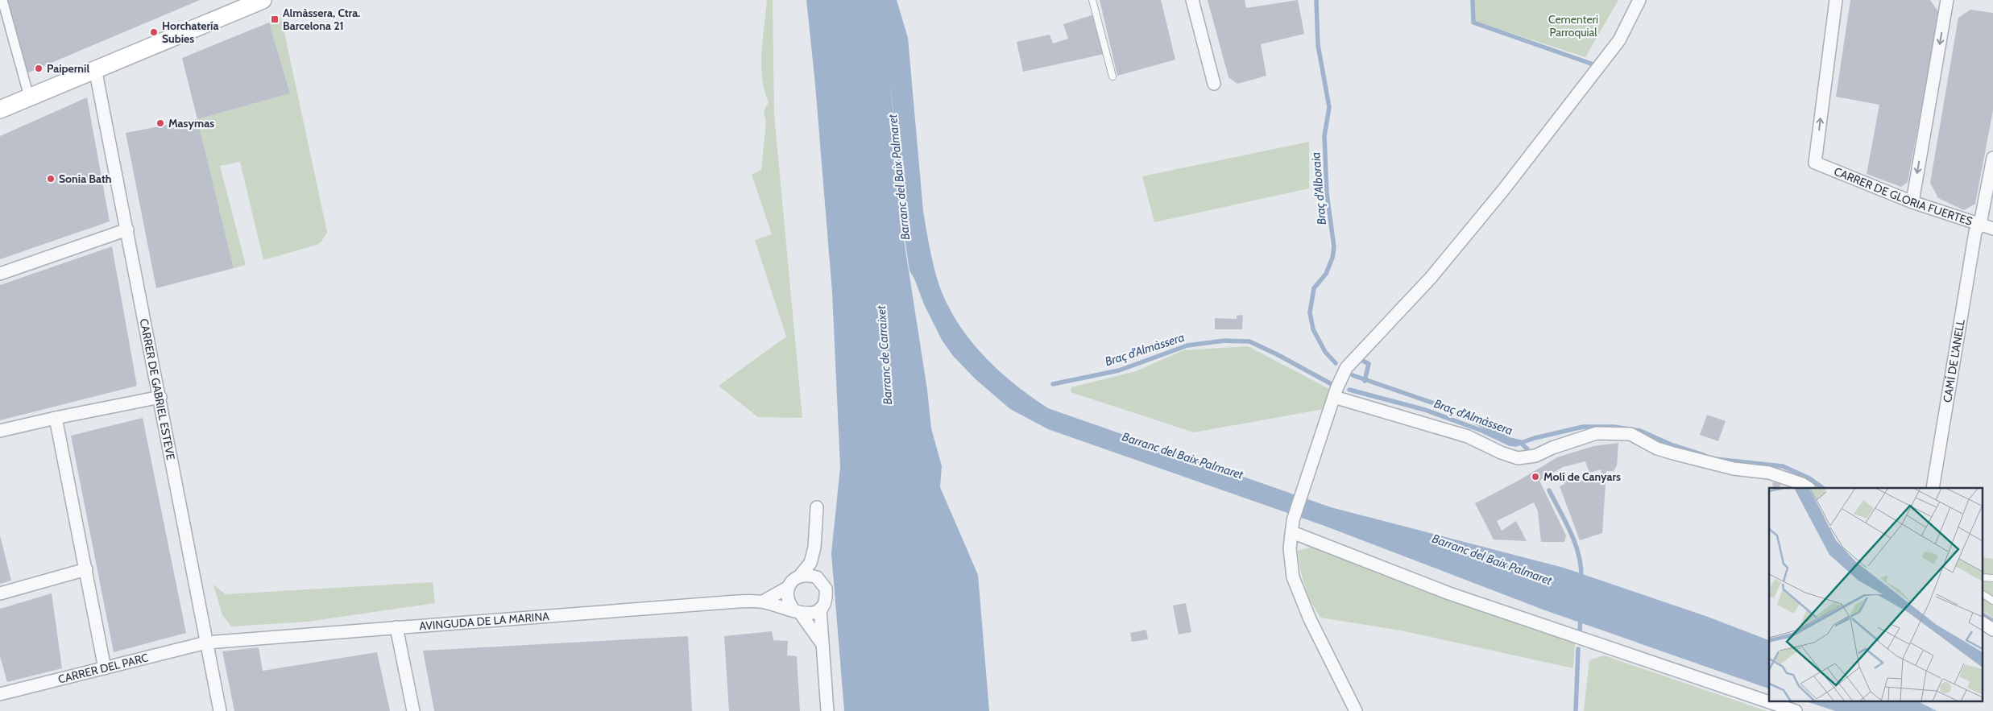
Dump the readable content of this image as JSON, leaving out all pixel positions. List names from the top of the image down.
{
  "streets": {
    "street": [
      "CARRER DE GLORIA FUERTES",
      "CAMÍ DE L'ANELL",
      "CARRER DE GABRIEL ESTEVE",
      "AVINGUDA DE LA MARINA",
      "CARRER DEL PARC"
    ]
  },
  "crossings": [
    ["CARRER DE GLORIA FUERTES", "CAMÍ DE L'ANELL"],
    ["CARRER DE GABRIEL ESTEVE", "AVINGUDA DE LA MARINA"],
    ["CARRER DE GABRIEL ESTEVE", "CARRER DEL PARC"],
    ["AVINGUDA DE LA MARINA", "CARRER DEL PARC"]
  ],
  "one_way": ["CARRER DE GLORIA FUERTES"],
  "water": [
    "Barranc del Baix Palmaret",
    "Braç d'Alboraia",
    "Braç d'Almàssera",
    "Barranc de Carraixet"
  ],
  "parks": ["Cementeri Parroquial"],
  "places": {
    "transit": ["Almàssera, Ctra. Barcelona 21"],
    "other": [
      "Horchatería Subies",
      "Paipernil",
      "Masymas",
      "Sonia Bath",
      "Molí de Canyars"
    ]
  }
}
